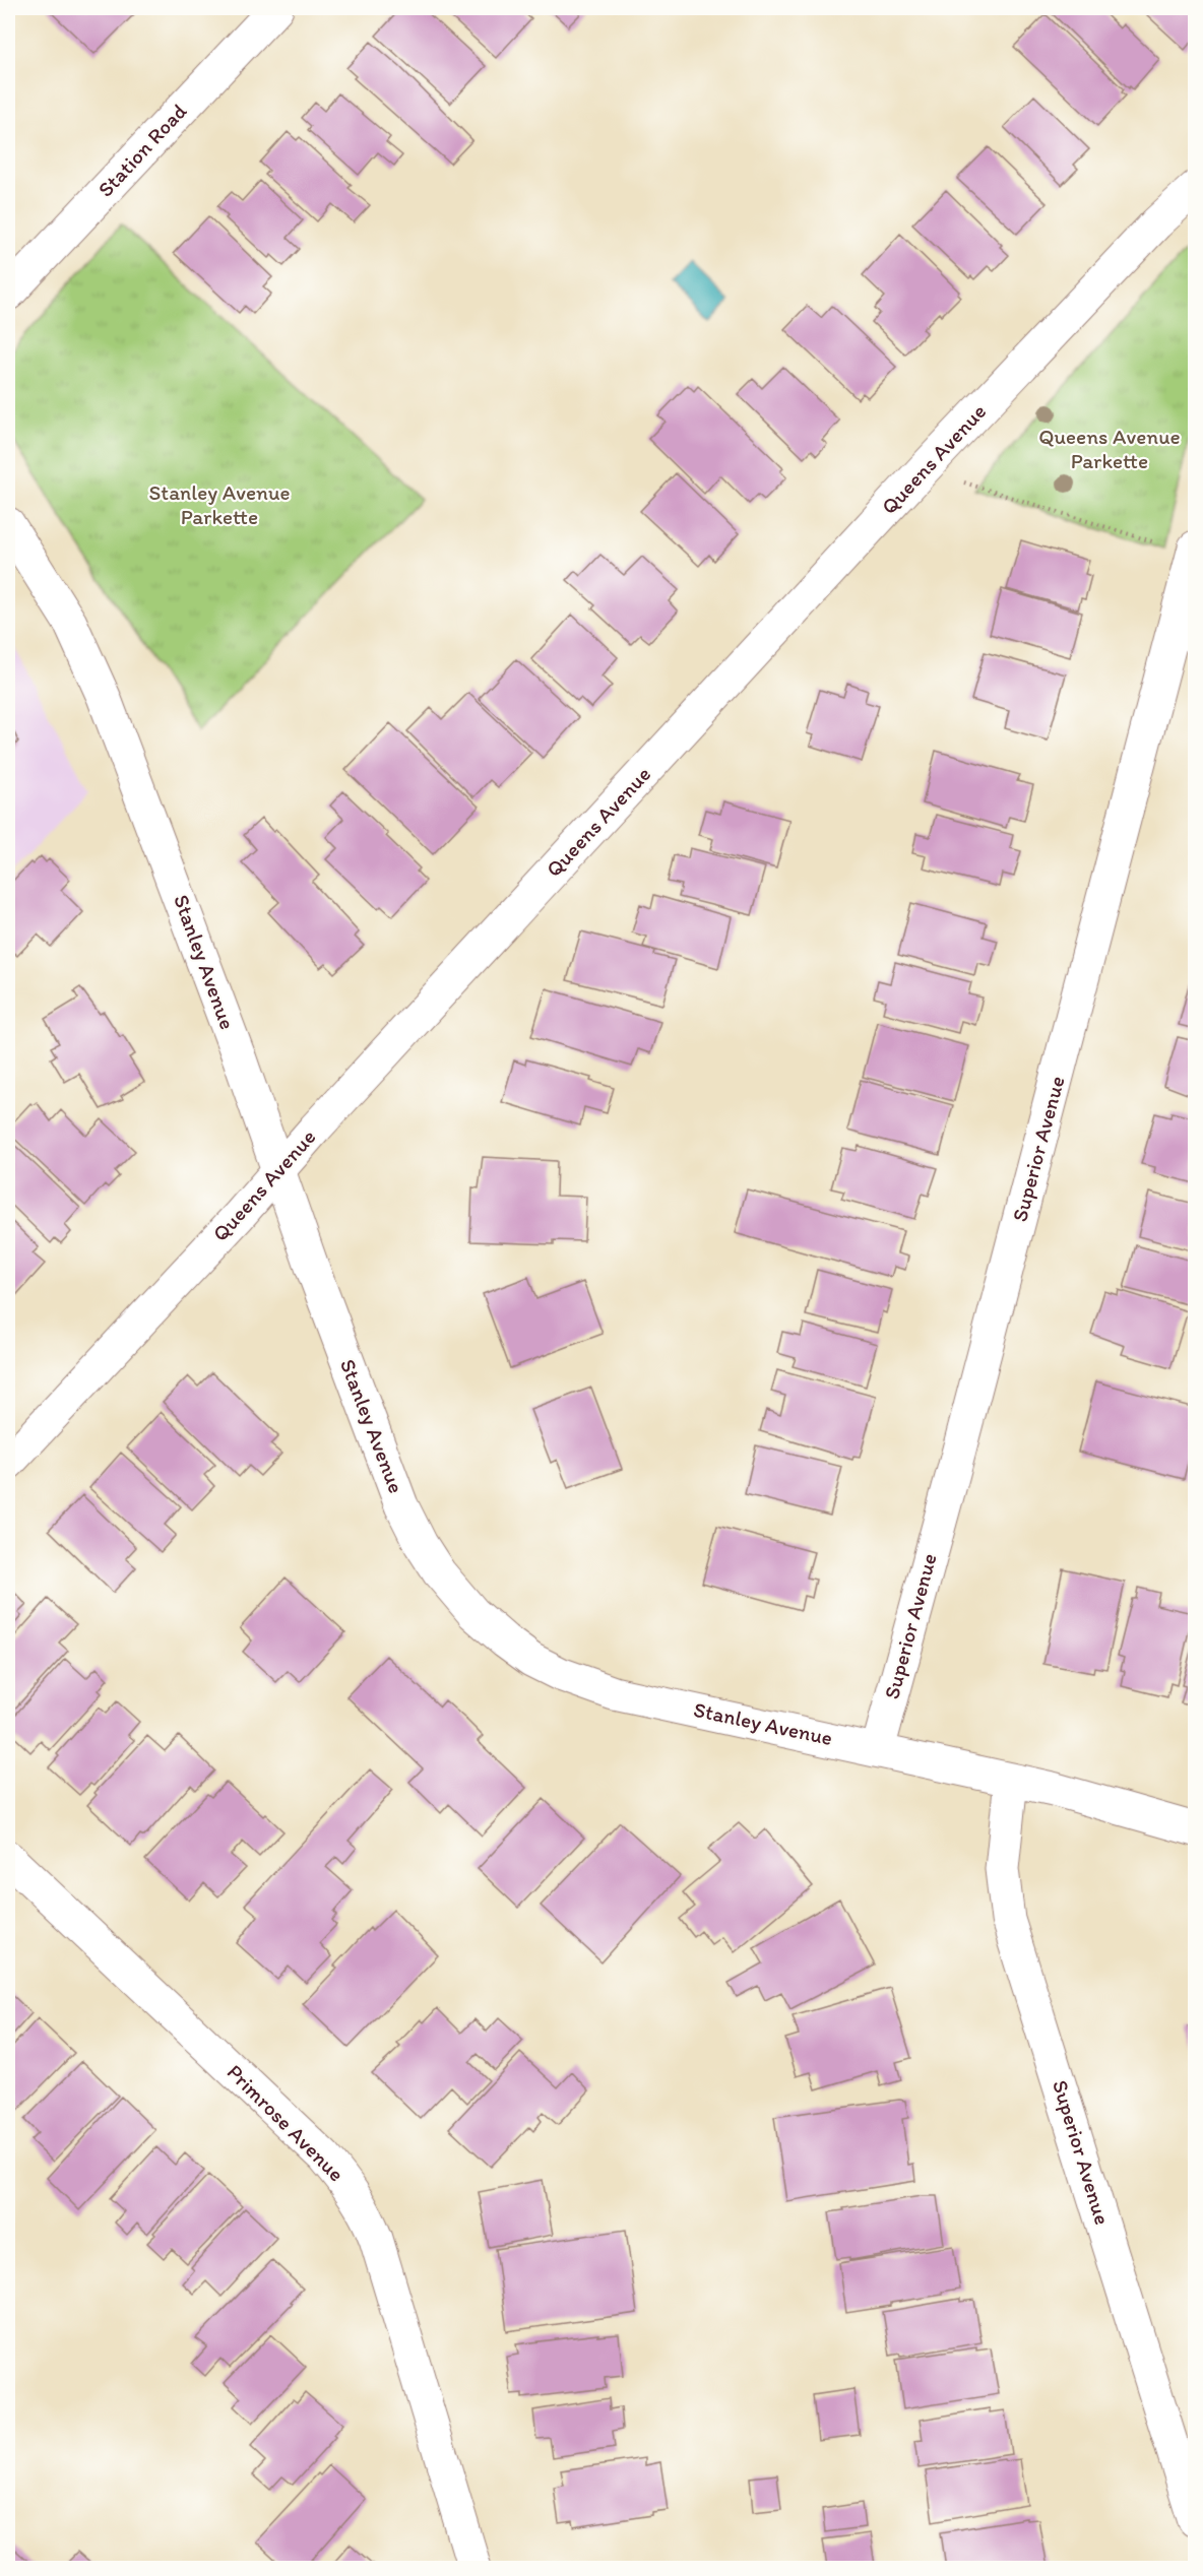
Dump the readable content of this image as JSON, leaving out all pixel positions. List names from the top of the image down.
{
  "streets": {
    "street": [
      "Station Road",
      "Queens Avenue",
      "Stanley Avenue",
      "Superior Avenue",
      "Primrose Avenue"
    ]
  },
  "crossings": [
    ["Queens Avenue", "Stanley Avenue"],
    ["Stanley Avenue", "Superior Avenue"]
  ],
  "parks": ["Queens Avenue Parkette", "Stanley Avenue Parkette"]
}
